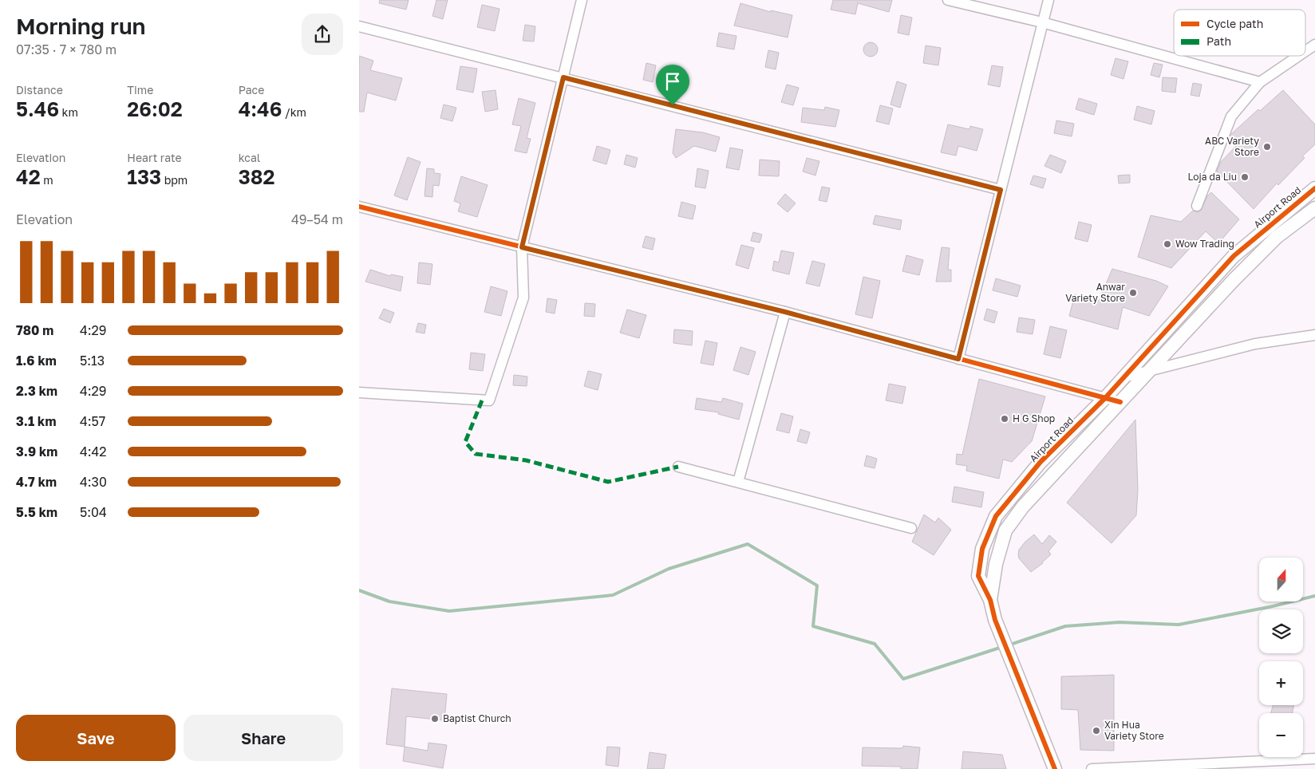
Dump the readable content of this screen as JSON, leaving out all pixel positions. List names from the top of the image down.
{
  "streets": {
    "street": ["Airport Road"]
  },
  "places": [
    "ABC Variety Store",
    "Loja da Liu",
    "Wow Trading",
    "Anwar Variety Store",
    "H G Shop",
    "Baptist Church",
    "Xin Hua Variety Store"
  ],
  "legend": ["Cycle path", "Path"],
  "north": "top",
  "page": {
    "heading": ["Morning run", "07:35 · 7 × 780 m"],
    "stats": [
      ["Distance", "5.46 km"],
      ["Time", "26:02"],
      ["Pace", "4:46 /km"],
      ["Elevation", "42 m"],
      ["Heart rate", "133 bpm"],
      ["kcal", "382"]
    ],
    "chart": ["Elevation", "49–54 m"],
    "list": [
      {
        "name": "780 m",
        "note": "4:29"
      },
      {
        "name": "1.6 km",
        "note": "5:13"
      },
      {
        "name": "2.3 km",
        "note": "4:29"
      },
      {
        "name": "3.1 km",
        "note": "4:57"
      },
      {
        "name": "3.9 km",
        "note": "4:42"
      },
      {
        "name": "4.7 km",
        "note": "4:30"
      },
      {
        "name": "5.5 km",
        "note": "5:04"
      }
    ],
    "map_buttons": ["+", "−"],
    "buttons": ["Save", "Share"]
  }
}
